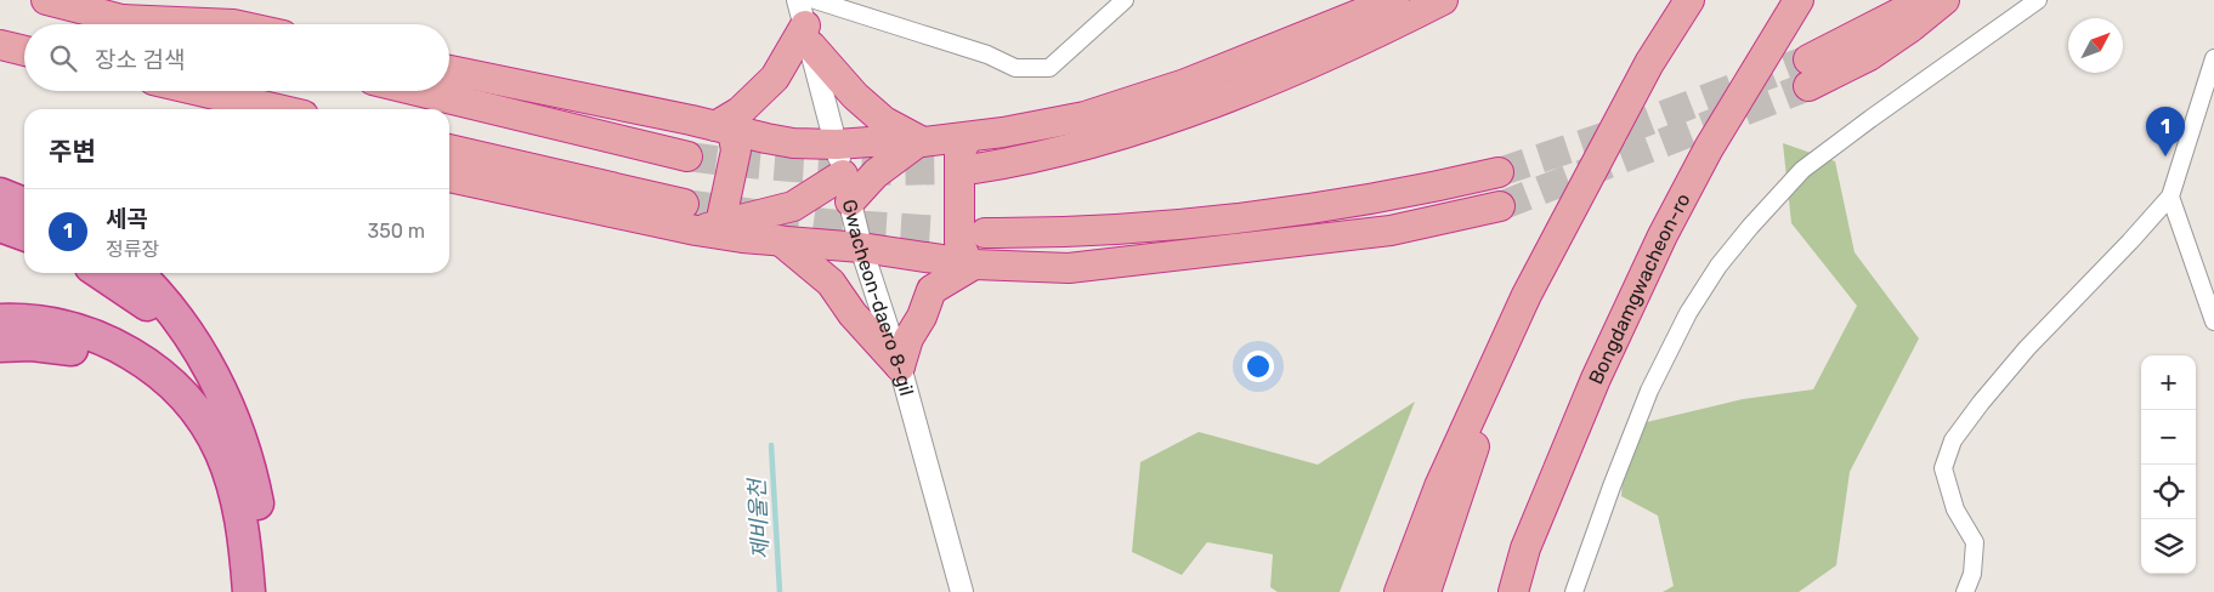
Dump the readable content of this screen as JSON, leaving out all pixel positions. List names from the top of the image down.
{
  "streets": {
    "highway": ["Bongdamgwacheon-ro"],
    "street": ["Gwacheon-daero 8-gil"]
  },
  "water": ["제비울천"],
  "north": "top right",
  "page": {
    "search": "장소 검색",
    "pins": "1",
    "heading": "주변",
    "list": [
      {
        "mark": "1",
        "name": "세곡",
        "note": "정류장",
        "value": "350 m"
      }
    ],
    "map_buttons": ["+", "−"]
  }
}
